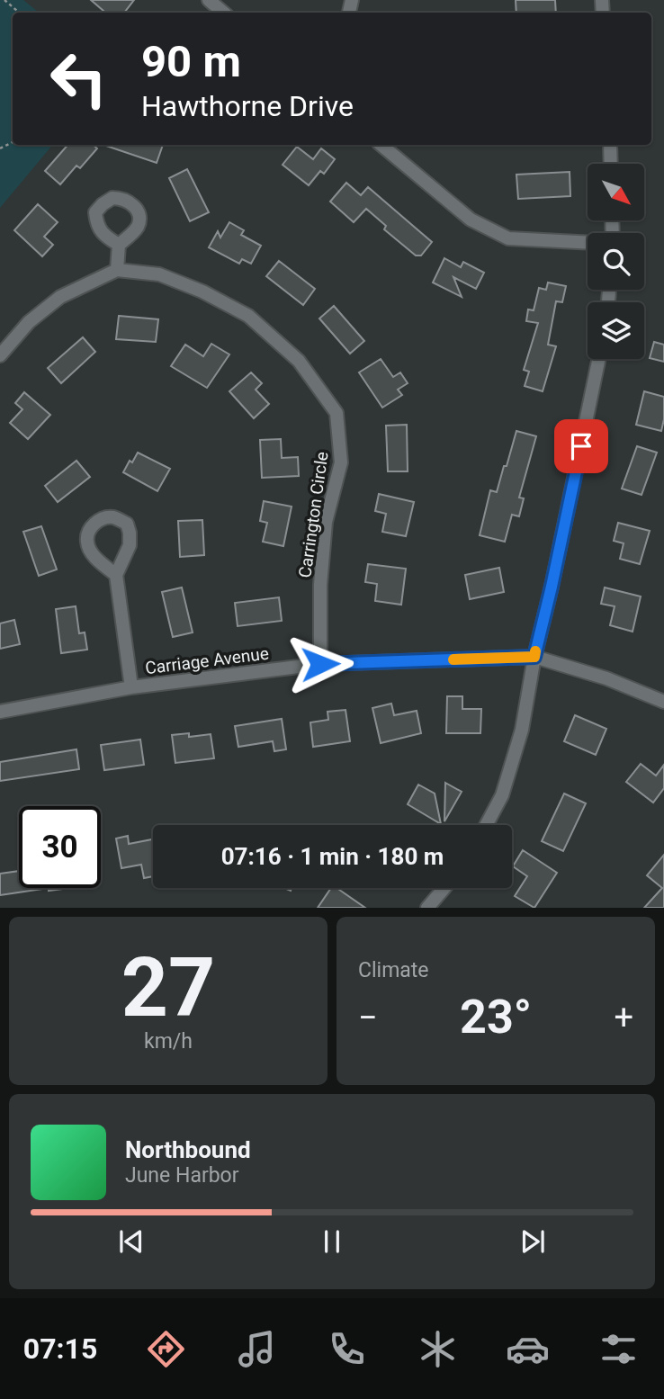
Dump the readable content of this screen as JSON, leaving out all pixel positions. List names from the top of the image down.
{
  "streets": {
    "street": ["Carrington Circle", "Carriage Avenue"]
  },
  "crossings": [
    ["Carrington Circle", "Carriage Avenue"]
  ],
  "north": "bottom right",
  "page": {
    "turn": ["90 m", "Hawthorne Drive"],
    "limit": "30",
    "trip": "07:16 · 1 min · 180 m",
    "tile": [
      ["27", "km/h"],
      "Climate"
    ],
    "heat": ["−", "23°", "+"],
    "song": ["Northbound", "June Harbor"],
    "tabs": "07:15"
  }
}
